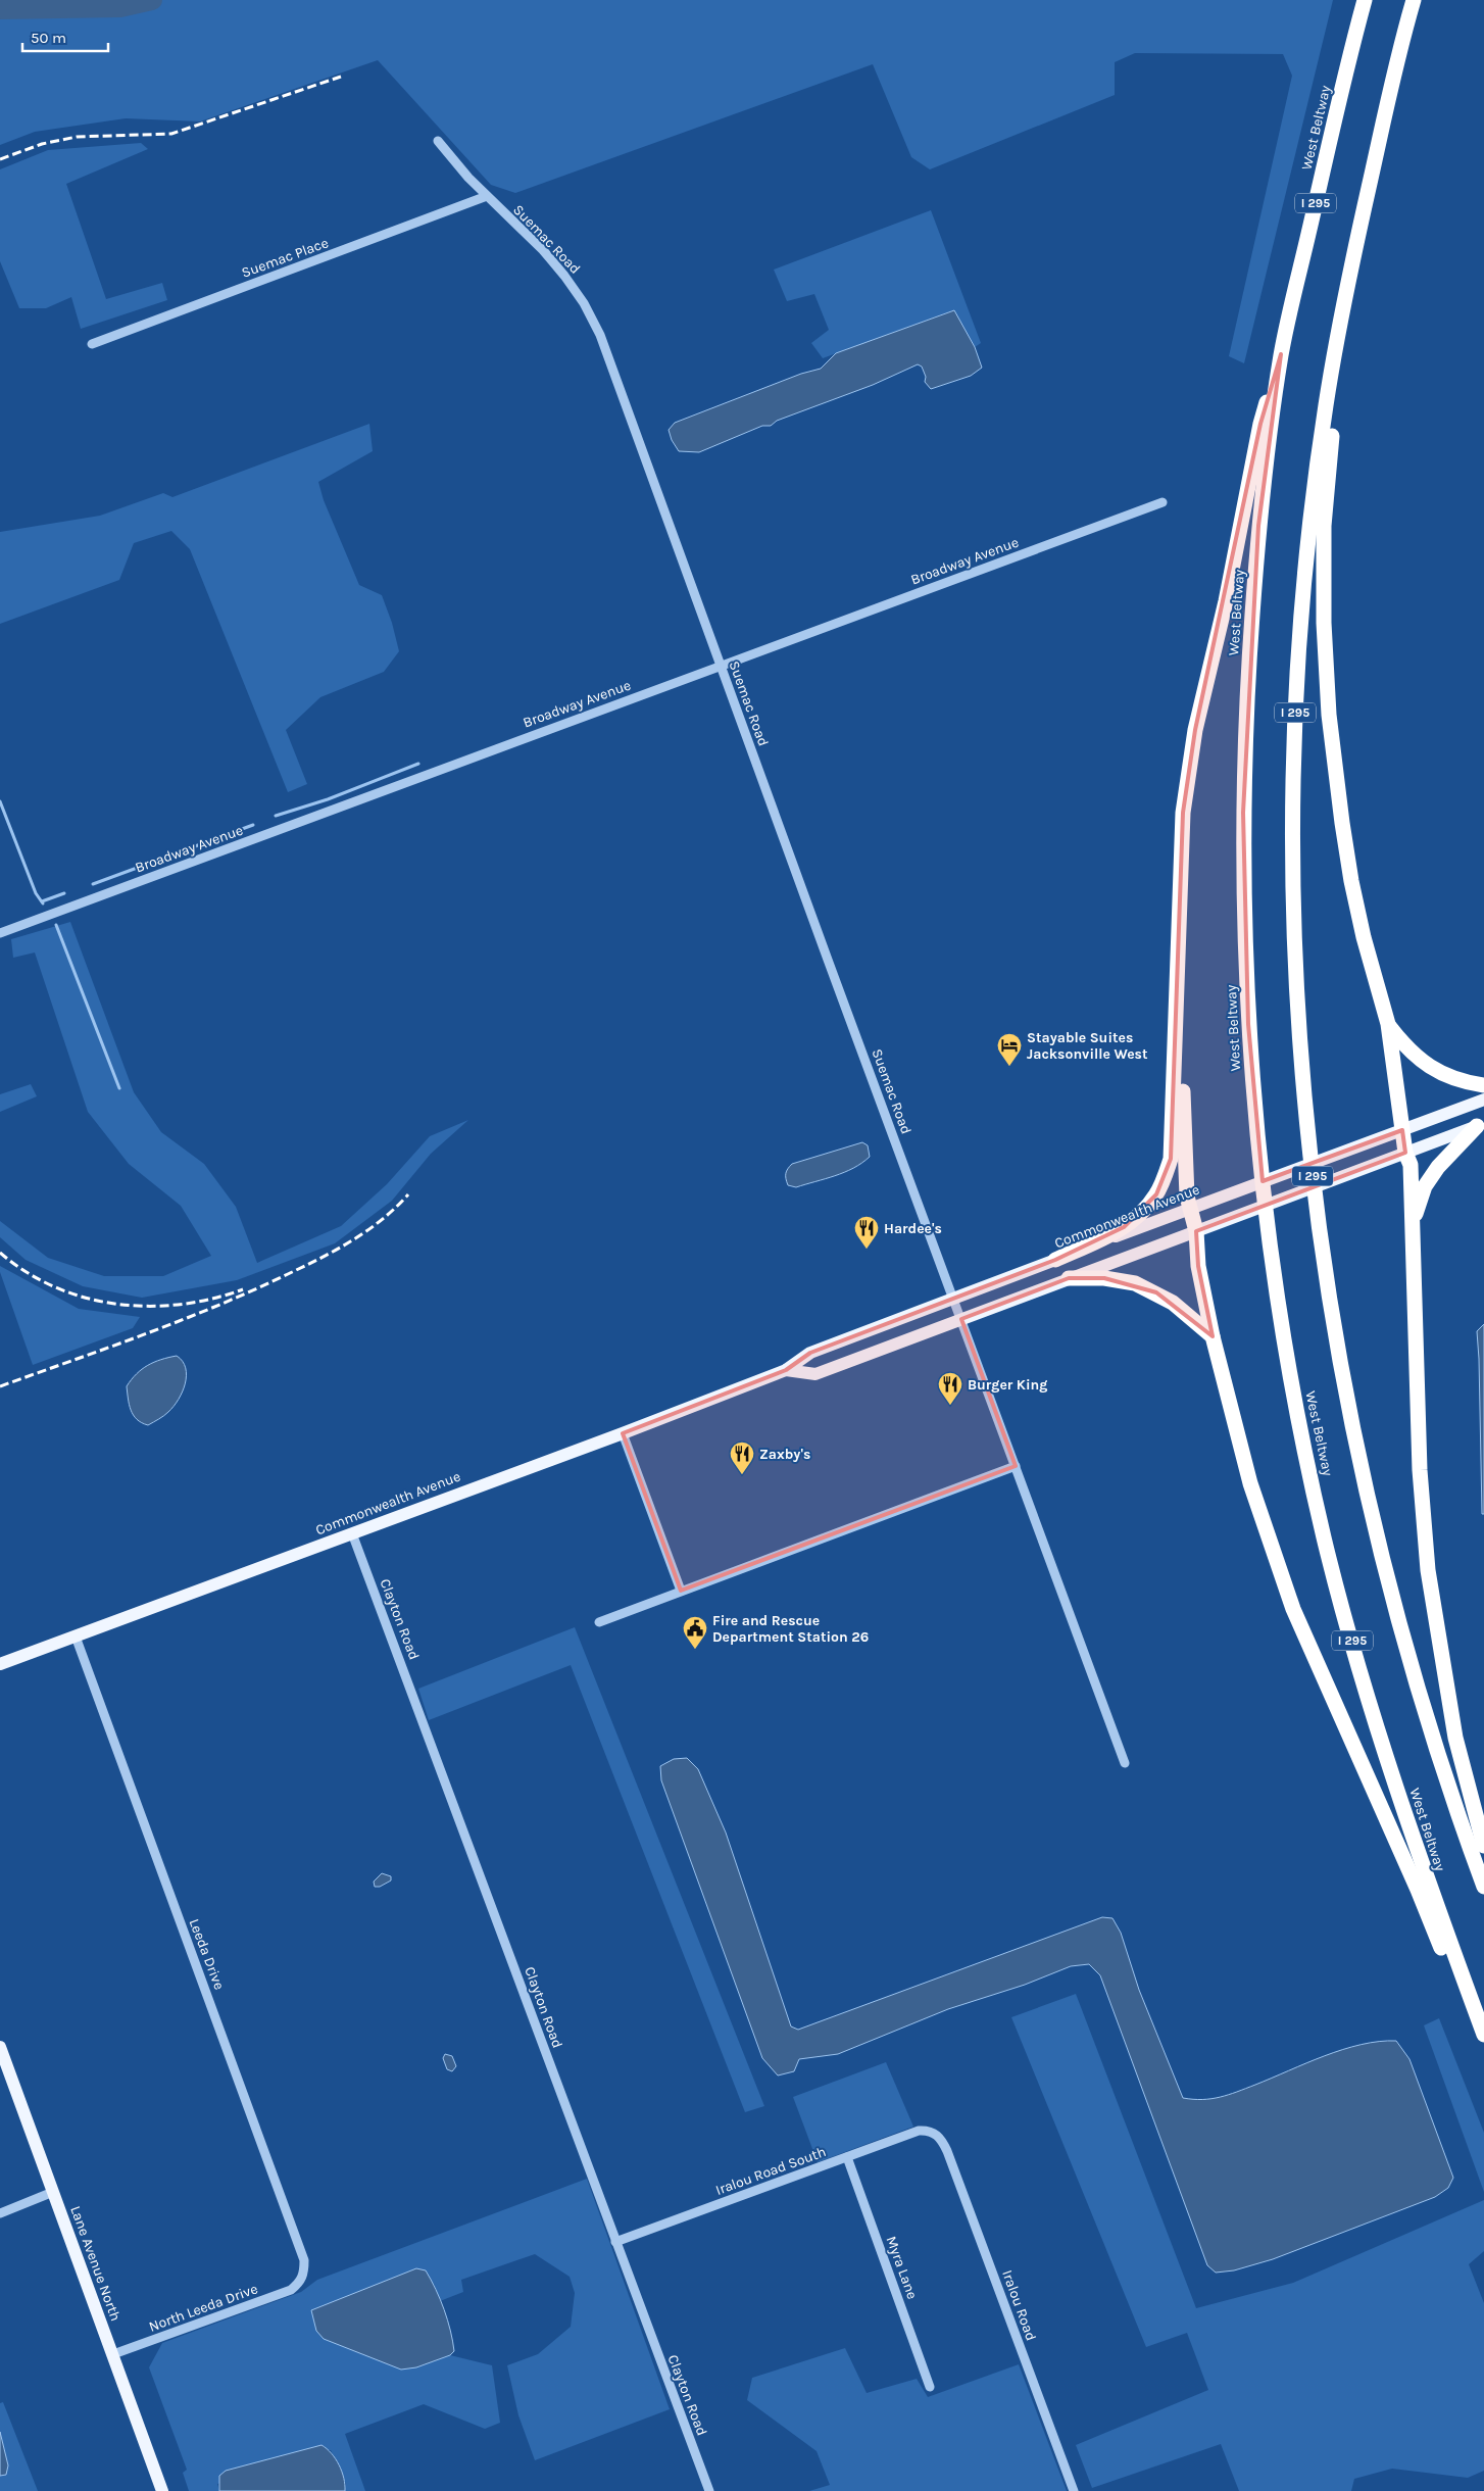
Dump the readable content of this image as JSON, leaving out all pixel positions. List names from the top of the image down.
{
  "streets": {
    "highway": ["West Beltway", "I 295"],
    "main road": ["Commonwealth Avenue", "Lane Avenue North"],
    "street": [
      "Suemac Road",
      "Suemac Place",
      "Broadway Avenue",
      "Clayton Road",
      "Leeda Drive",
      "Iralou Road South",
      "Myra Lane",
      "Iralou Road",
      "North Leeda Drive"
    ]
  },
  "crossings": [
    ["Suemac Road", "Suemac Place"],
    ["Suemac Road", "Broadway Avenue"],
    ["Suemac Road", "Commonwealth Avenue"],
    ["Commonwealth Avenue", "Clayton Road"],
    ["Commonwealth Avenue", "Leeda Drive"],
    ["Clayton Road", "Iralou Road South"],
    ["Leeda Drive", "North Leeda Drive"],
    ["Iralou Road South", "Myra Lane"],
    ["Iralou Road South", "Iralou Road"],
    ["Lane Avenue North", "North Leeda Drive"]
  ],
  "places": {
    "hotel": ["Stayable Suites Jacksonville West"],
    "restaurant": ["Hardee's", "Burger King", "Zaxby's"],
    "public building": ["Fire and Rescue Department Station 26"]
  },
  "scale_bar": "50 m"
}
